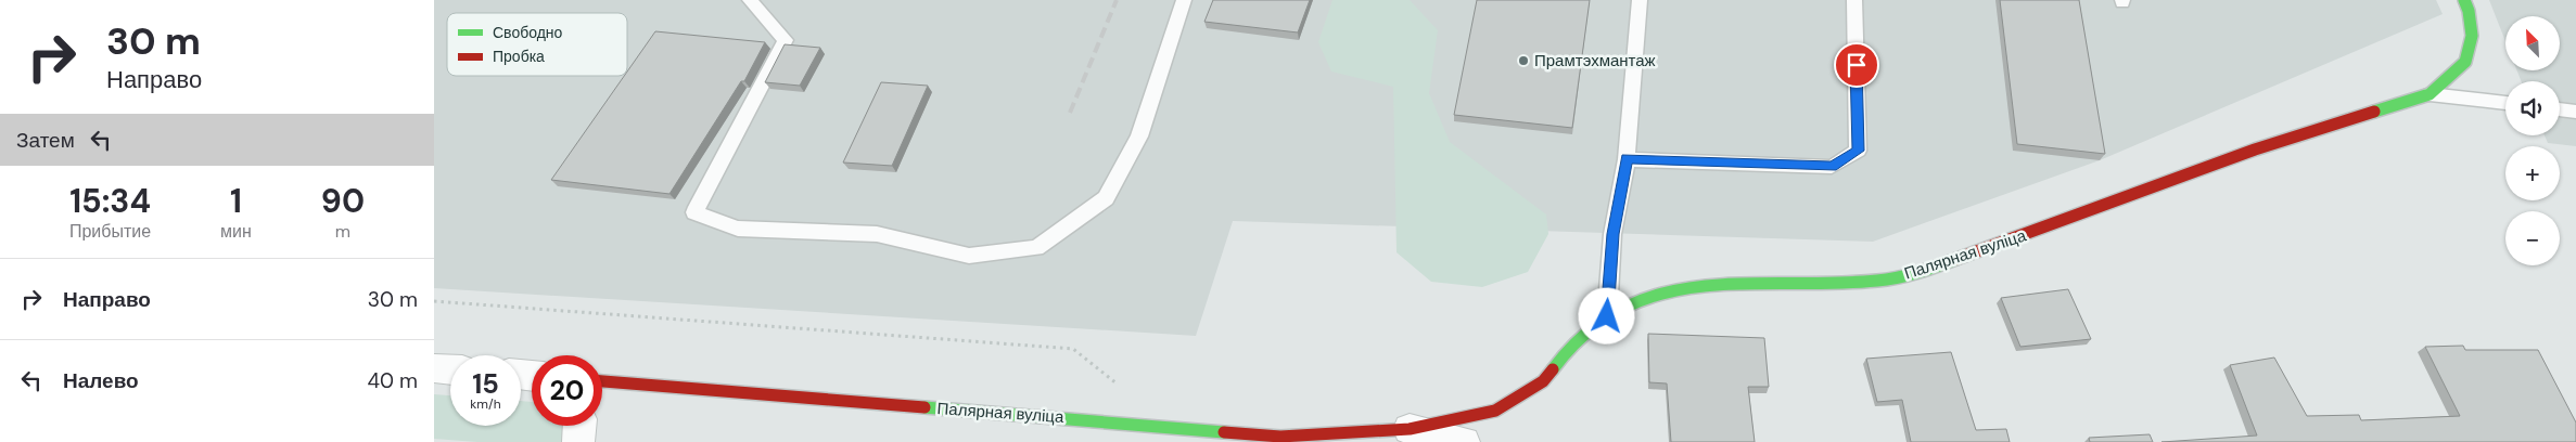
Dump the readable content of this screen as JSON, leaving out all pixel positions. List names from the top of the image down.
{
  "streets": {
    "street": ["Палярная вуліца"]
  },
  "places": ["Прамтэхмантаж"],
  "legend": ["Свободно", "Пробка"],
  "north": "top left",
  "page": {
    "turn": ["30 m", "Направо"],
    "map_buttons": ["+", "−"],
    "then": "Затем",
    "eta": [
      "15:34",
      "Прибытие",
      "1",
      "мин",
      "90",
      "m"
    ],
    "list": [
      {
        "name": "Направо",
        "value": "30 m"
      },
      {
        "name": "Налево",
        "value": "40 m"
      }
    ],
    "speed": "15 km/h",
    "limit": "20"
  }
}
